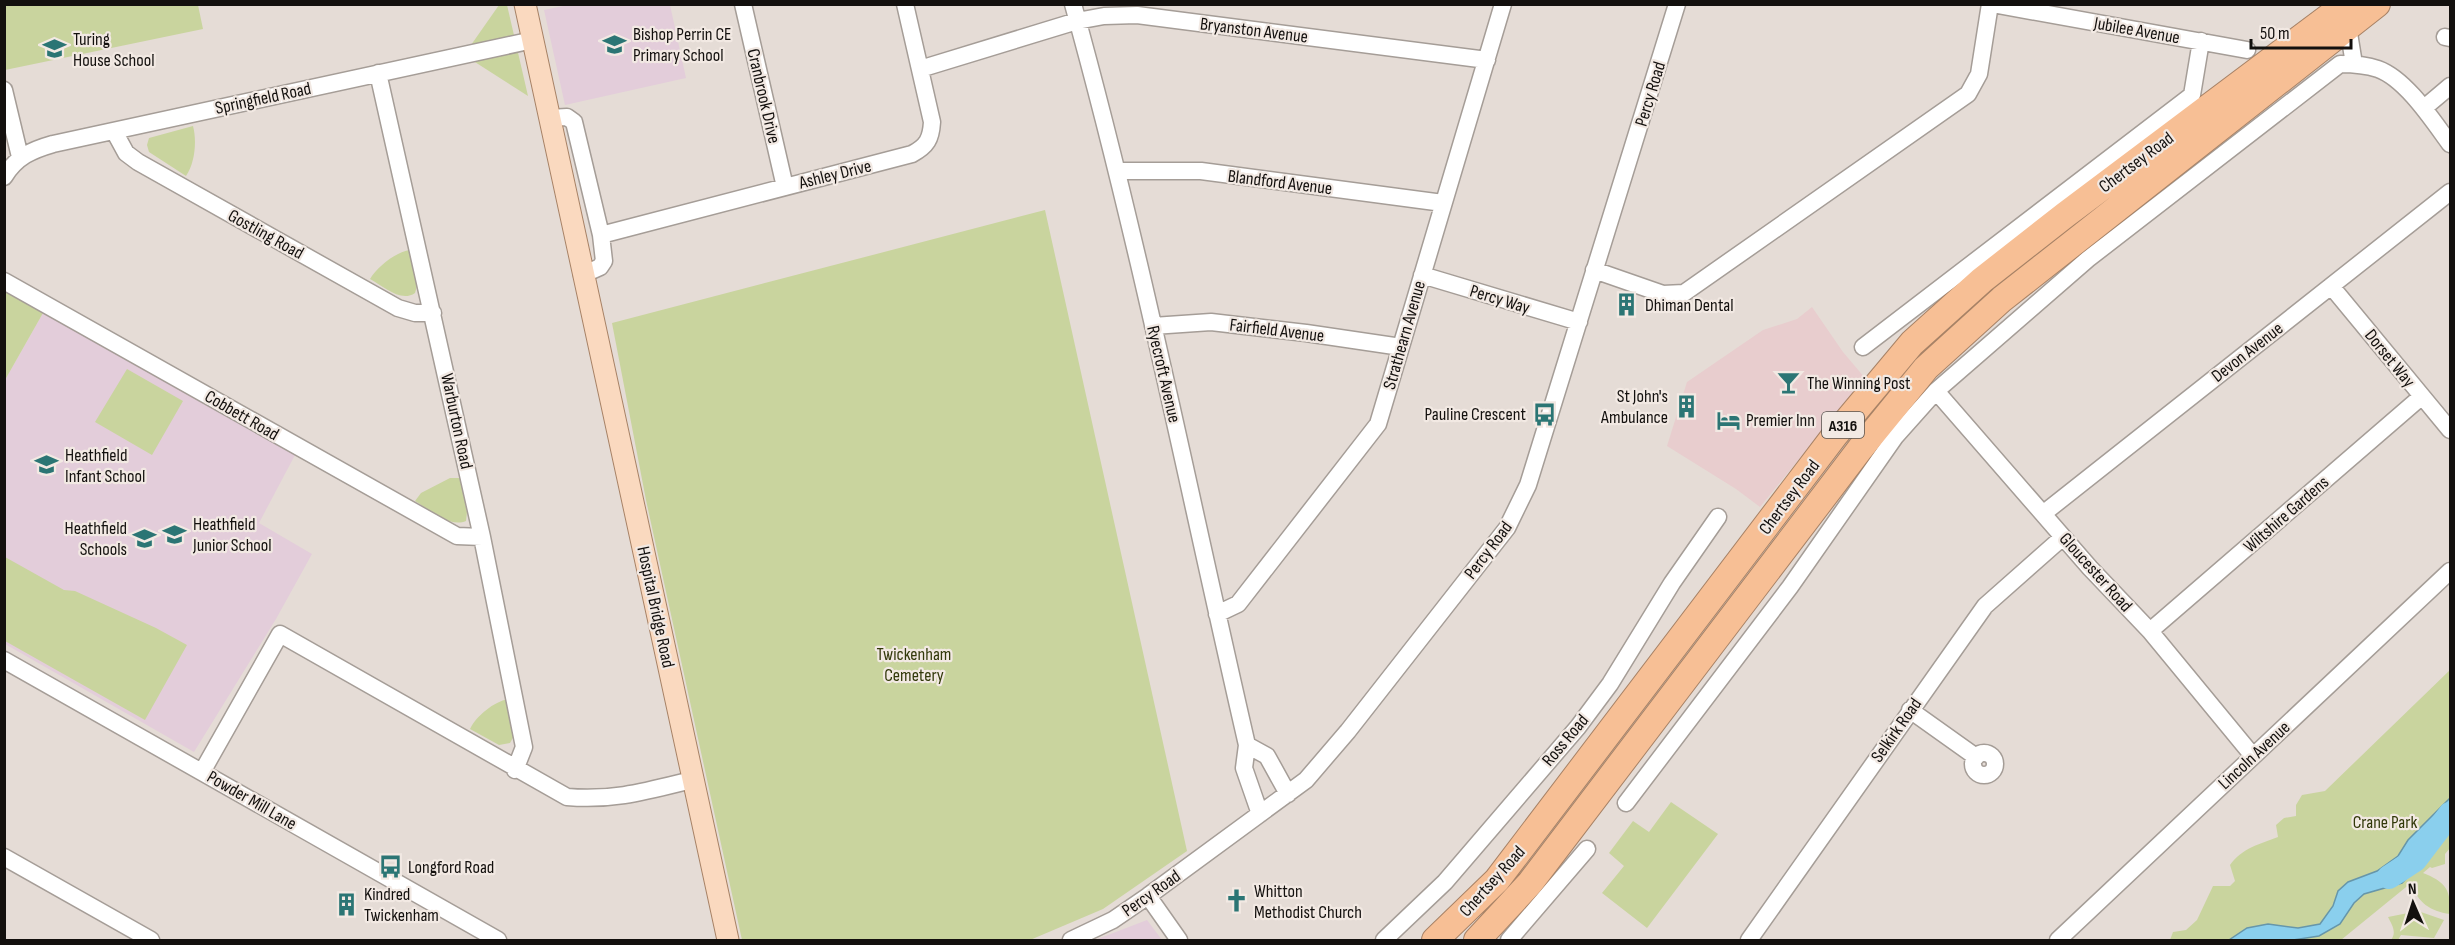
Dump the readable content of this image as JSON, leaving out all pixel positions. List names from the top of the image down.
{
  "streets": {
    "highway": ["Chertsey Road", "A316"],
    "main road": ["Hospital Bridge Road"],
    "street": [
      "Bryanston Avenue",
      "Jubilee Avenue",
      "Percy Road",
      "Cranbrook Drive",
      "Springfield Road",
      "Ashley Drive",
      "Blandford Avenue",
      "Gostling Road",
      "Percy Way",
      "Fairfield Avenue",
      "Strathearn Avenue",
      "Devon Avenue",
      "Dorset Way",
      "Ryecroft Avenue",
      "Cobbett Road",
      "Warburton Road",
      "Wiltshire Gardens",
      "Gloucester Road",
      "Selkirk Road",
      "Ross Road",
      "Lincoln Avenue",
      "Powder Mill Lane"
    ]
  },
  "crossings": [
    ["Bryanston Avenue", "Ashley Drive"],
    ["Bryanston Avenue", "Strathearn Avenue"],
    ["Bryanston Avenue", "Ryecroft Avenue"],
    ["Jubilee Avenue", "Chertsey Road"],
    ["Percy Road", "Percy Way"],
    ["Percy Road", "Ryecroft Avenue"],
    ["Cranbrook Drive", "Ashley Drive"],
    ["Springfield Road", "Gostling Road"],
    ["Springfield Road", "Warburton Road"],
    ["Springfield Road", "Hospital Bridge Road"],
    ["Chertsey Road", "Gloucester Road"],
    ["Blandford Avenue", "Strathearn Avenue"],
    ["Blandford Avenue", "Ryecroft Avenue"],
    ["Gostling Road", "Warburton Road"],
    ["Percy Way", "Strathearn Avenue"],
    ["Fairfield Avenue", "Strathearn Avenue"],
    ["Fairfield Avenue", "Ryecroft Avenue"],
    ["Strathearn Avenue", "Ryecroft Avenue"],
    ["Devon Avenue", "Dorset Way"],
    ["Devon Avenue", "Gloucester Road"],
    ["Dorset Way", "Wiltshire Gardens"],
    ["Cobbett Road", "Warburton Road"],
    ["Wiltshire Gardens", "Gloucester Road"],
    ["Gloucester Road", "Selkirk Road"],
    ["Gloucester Road", "Lincoln Avenue"]
  ],
  "parks": ["Twickenham Cemetery", "Crane Park"],
  "places": {
    "school or university": [
      "Bishop Perrin CE Primary School",
      "Turing House School",
      "Heathfield Infant School",
      "Heathfield Junior School",
      "Heathfield Schools"
    ],
    "building": ["Dhiman Dental", "St John's Ambulance", "Kindred Twickenham"],
    "bar": ["The Winning Post"],
    "bus stop": ["Pauline Crescent", "Longford Road"],
    "hotel": ["Premier Inn"],
    "church": ["Whitton Methodist Church"]
  },
  "scale_bar": "50 m",
  "north": "top"
}
